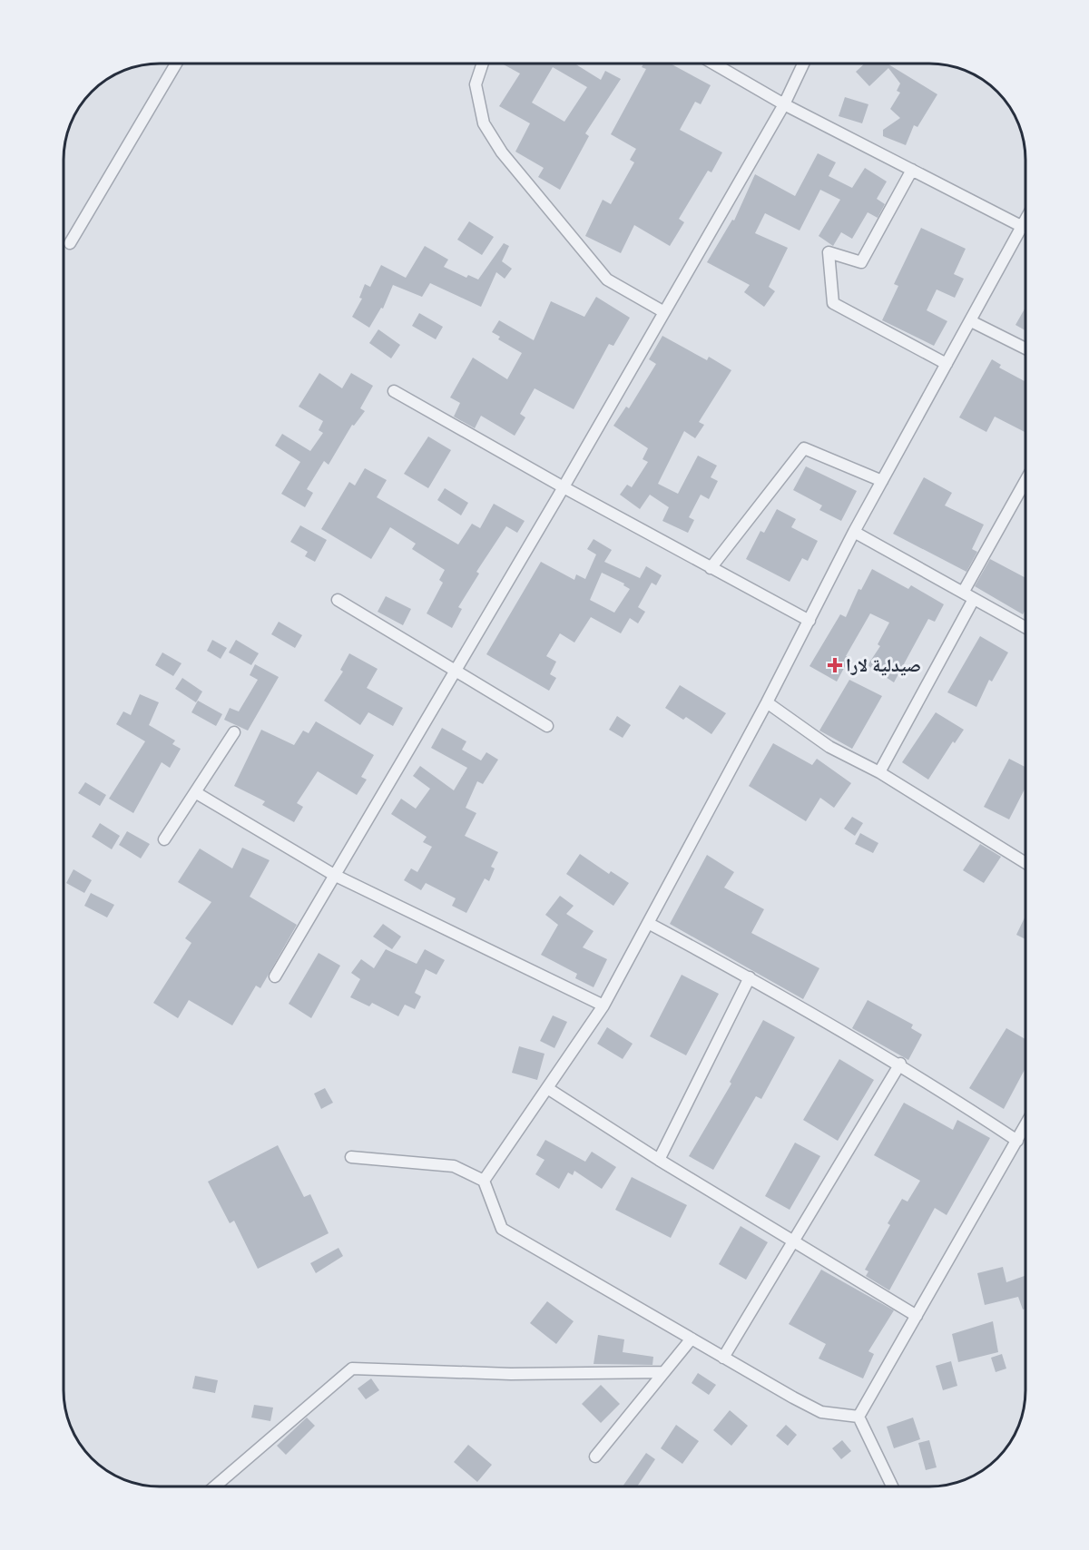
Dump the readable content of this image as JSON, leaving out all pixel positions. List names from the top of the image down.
{
  "places": {
    "health": ["صيدلية لارا"]
  }
}
